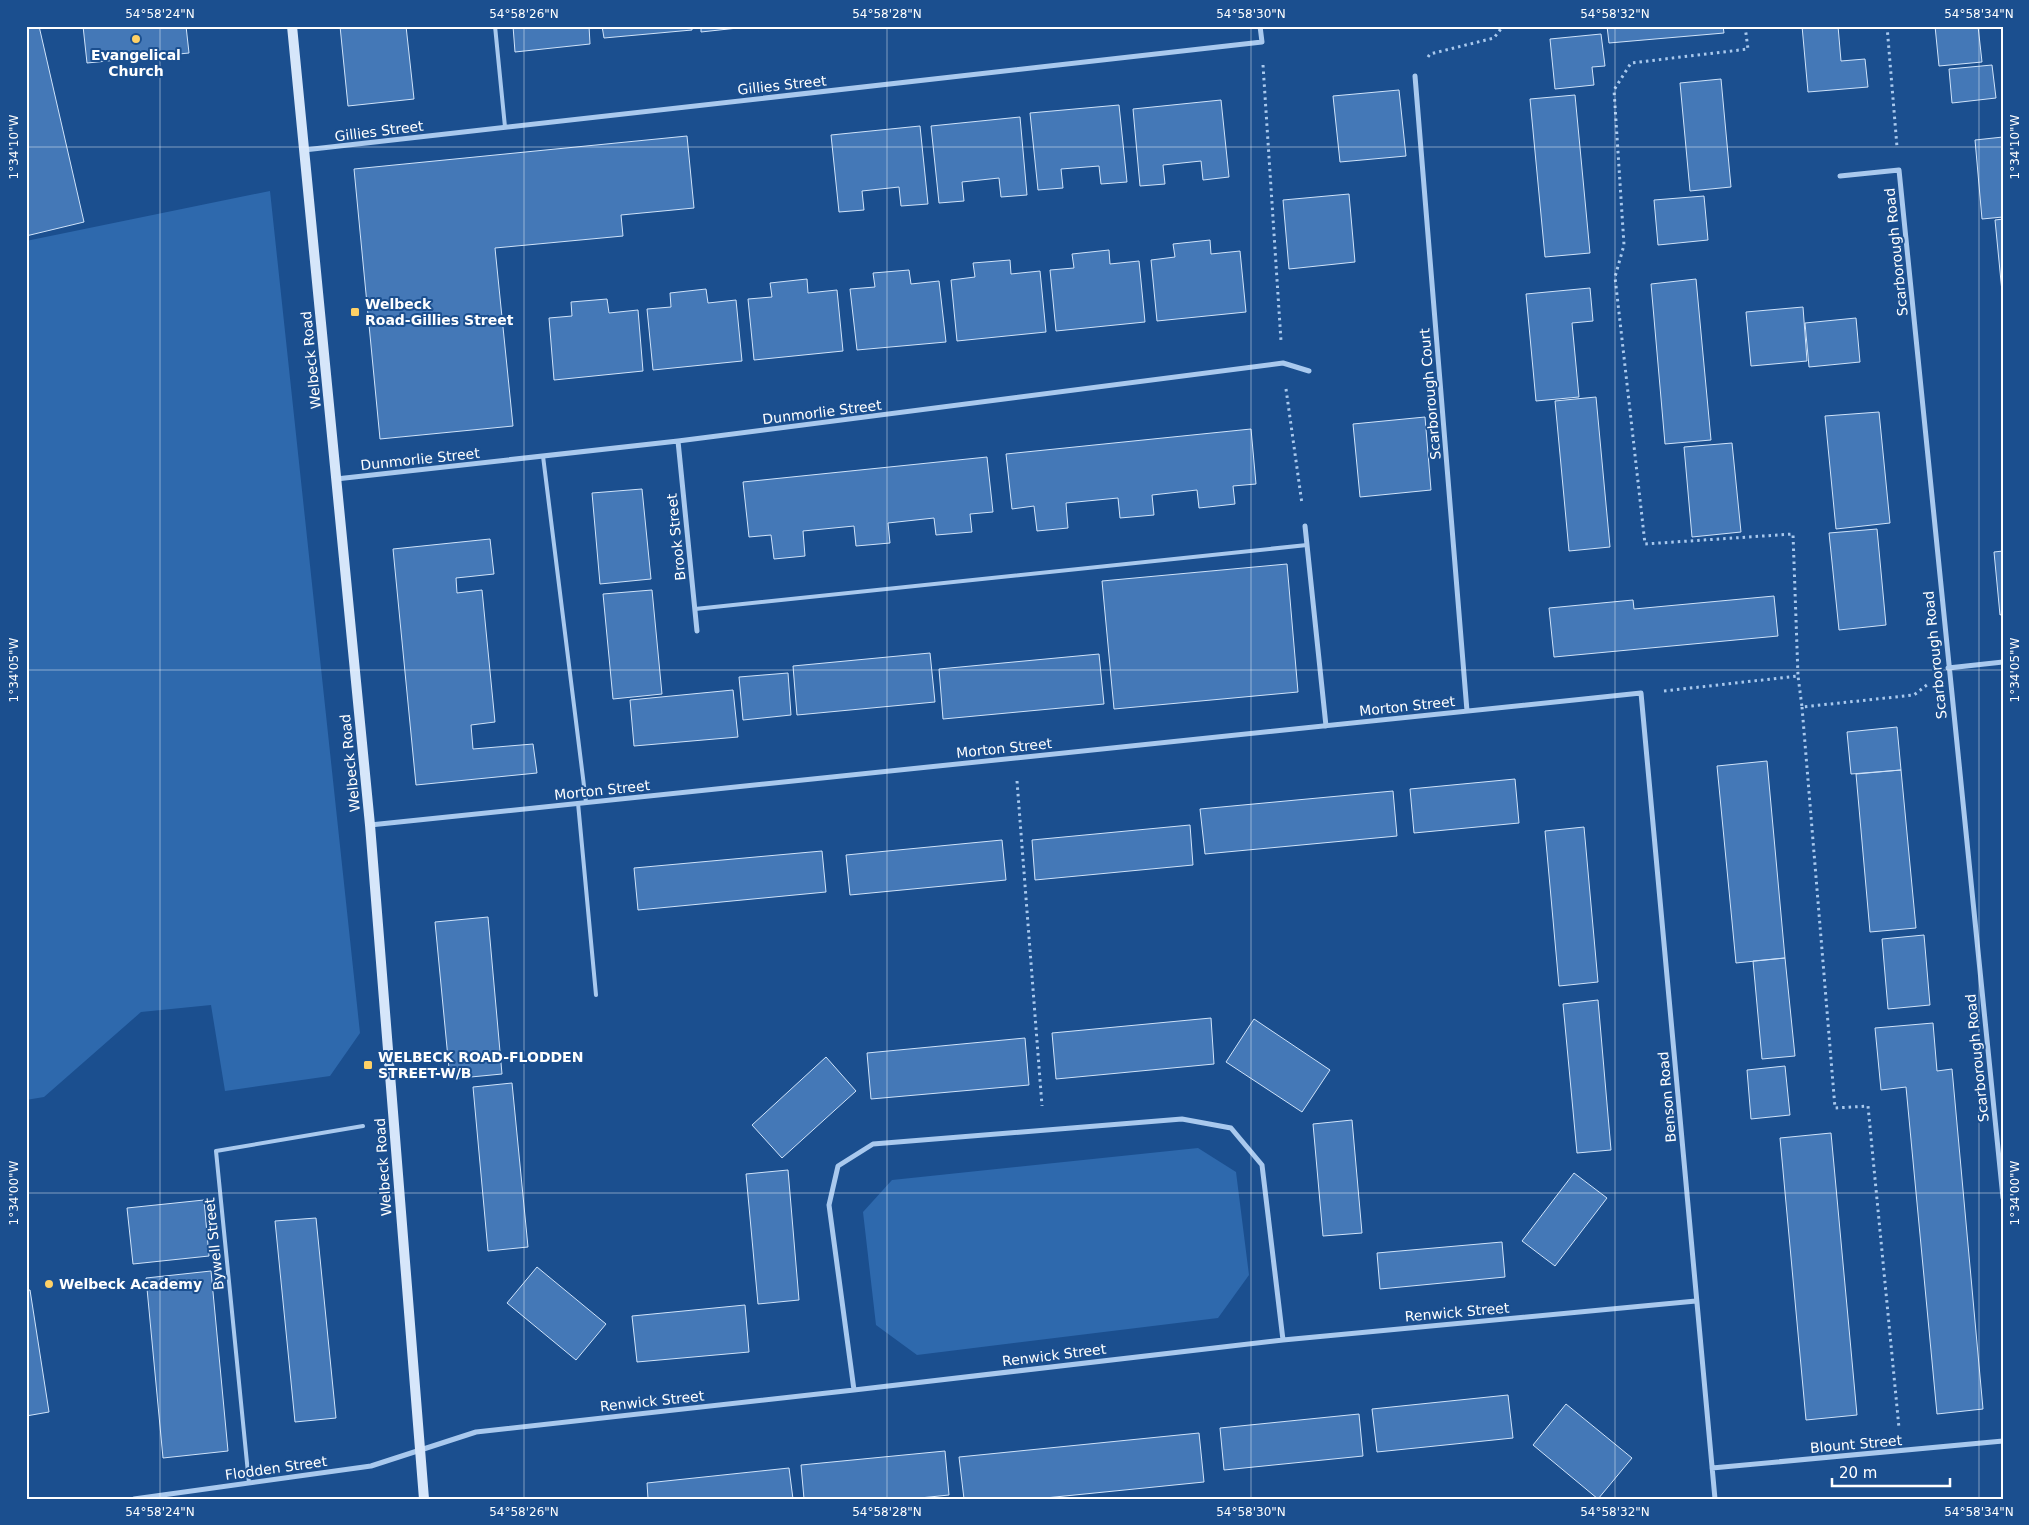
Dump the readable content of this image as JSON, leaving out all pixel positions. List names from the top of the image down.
{
  "streets": {
    "main road": ["Welbeck Road"],
    "street": [
      "Gillies Street",
      "Scarborough Road",
      "Scarborough Court",
      "Dunmorlie Street",
      "Brook Street",
      "Morton Street",
      "Benson Road",
      "Renwick Street",
      "Blount Street",
      "Flodden Street"
    ],
    "lane": ["Bywell Street"]
  },
  "crossings": [
    ["Gillies Street", "Welbeck Road"],
    ["Welbeck Road", "Dunmorlie Street"],
    ["Welbeck Road", "Morton Street"],
    ["Welbeck Road", "Renwick Street"],
    ["Welbeck Road", "Flodden Street"],
    ["Scarborough Court", "Morton Street"],
    ["Dunmorlie Street", "Brook Street"],
    ["Morton Street", "Benson Road"],
    ["Benson Road", "Renwick Street"],
    ["Benson Road", "Blount Street"],
    ["Bywell Street", "Flodden Street"],
    ["Renwick Street", "Flodden Street"]
  ],
  "places": {
    "other": ["Evangelical Church", "Welbeck Academy"],
    "transit": ["Welbeck Road-Gillies Street", "WELBECK ROAD-FLODDEN STREET-W/B"]
  },
  "scale_bar": "20 m",
  "coordinates": [
    "54°58'24\"N",
    "54°58'26\"N",
    "54°58'28\"N",
    "54°58'30\"N",
    "54°58'32\"N",
    "54°58'34\"N",
    "1°34'10\"W",
    "1°34'05\"W",
    "1°34'00\"W"
  ]
}
